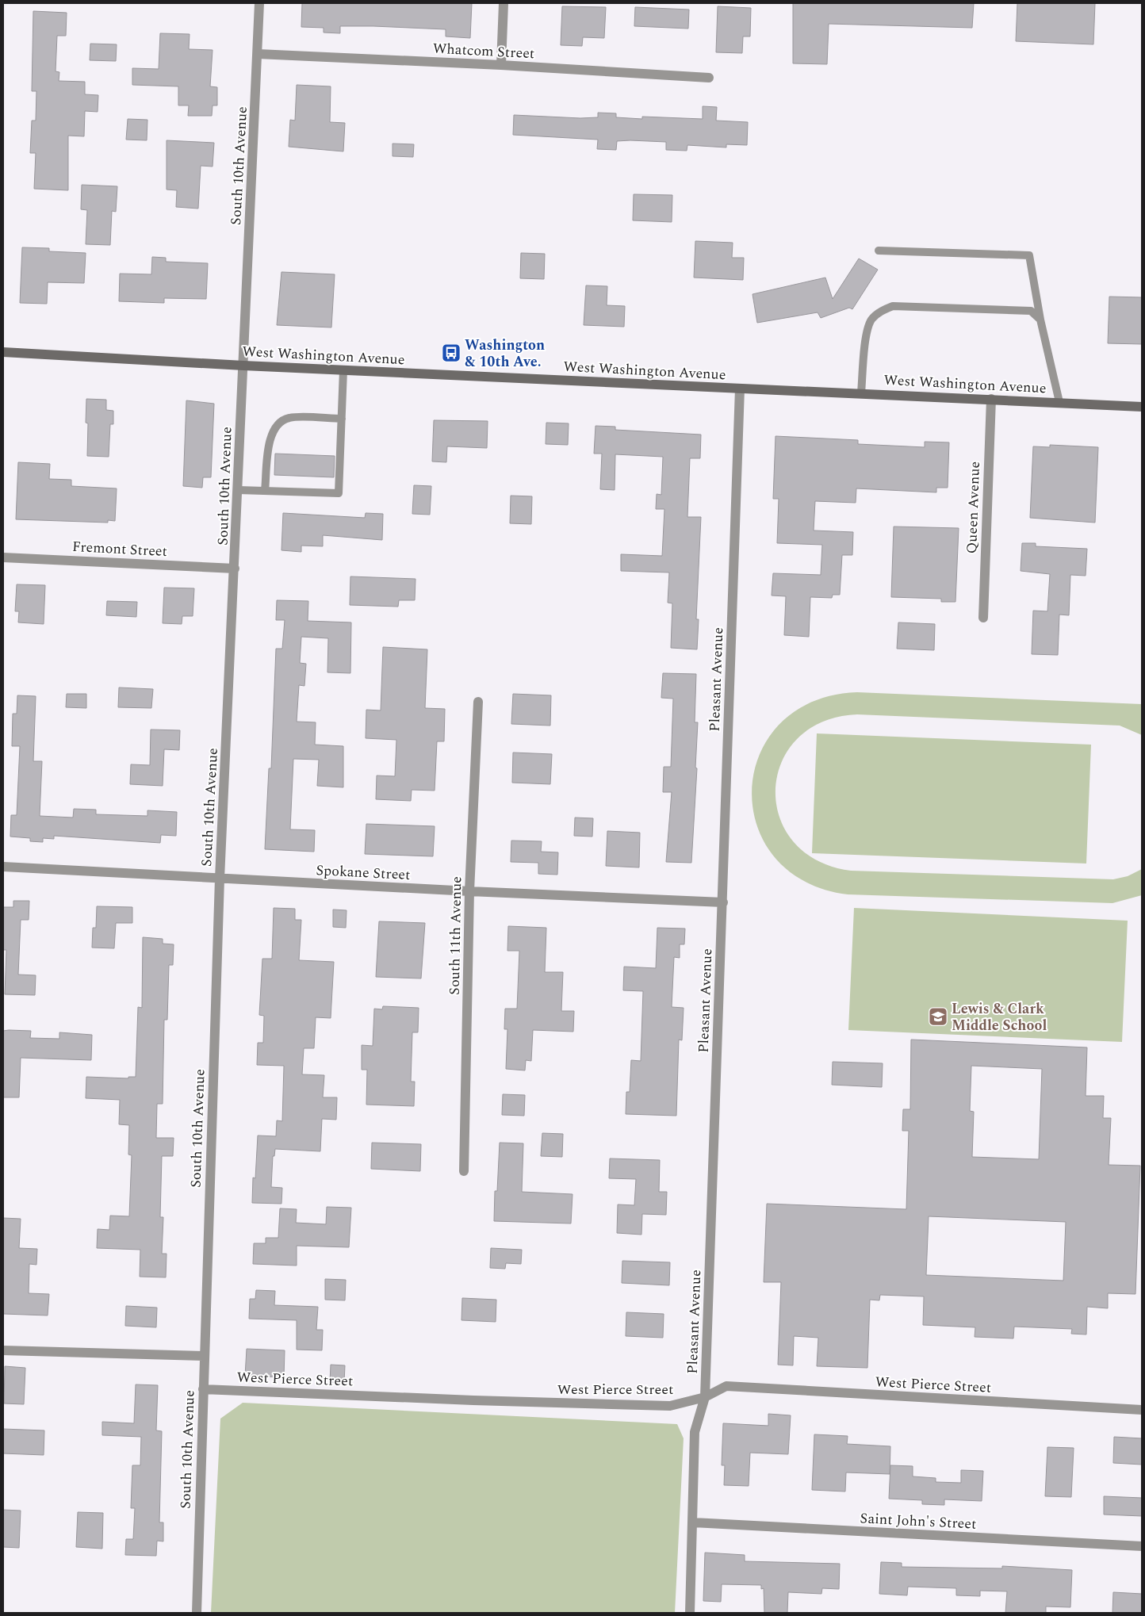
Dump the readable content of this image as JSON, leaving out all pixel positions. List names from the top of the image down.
{
  "streets": {
    "main road": ["West Washington Avenue"],
    "street": [
      "Whatcom Street",
      "South 10th Avenue",
      "Queen Avenue",
      "Fremont Street",
      "Pleasant Avenue",
      "Spokane Street",
      "South 11th Avenue",
      "West Pierce Street",
      "Saint John's Street"
    ]
  },
  "crossings": [
    ["Whatcom Street", "South 10th Avenue"],
    ["South 10th Avenue", "West Washington Avenue"],
    ["South 10th Avenue", "Fremont Street"],
    ["South 10th Avenue", "Spokane Street"],
    ["South 10th Avenue", "West Pierce Street"],
    ["West Washington Avenue", "Queen Avenue"],
    ["West Washington Avenue", "Pleasant Avenue"],
    ["Pleasant Avenue", "Spokane Street"],
    ["Pleasant Avenue", "West Pierce Street"],
    ["Pleasant Avenue", "Saint John's Street"],
    ["Spokane Street", "South 11th Avenue"]
  ],
  "places": {
    "bus stop": ["Washington & 10th Ave."],
    "school or university": ["Lewis & Clark Middle School"]
  }
}
